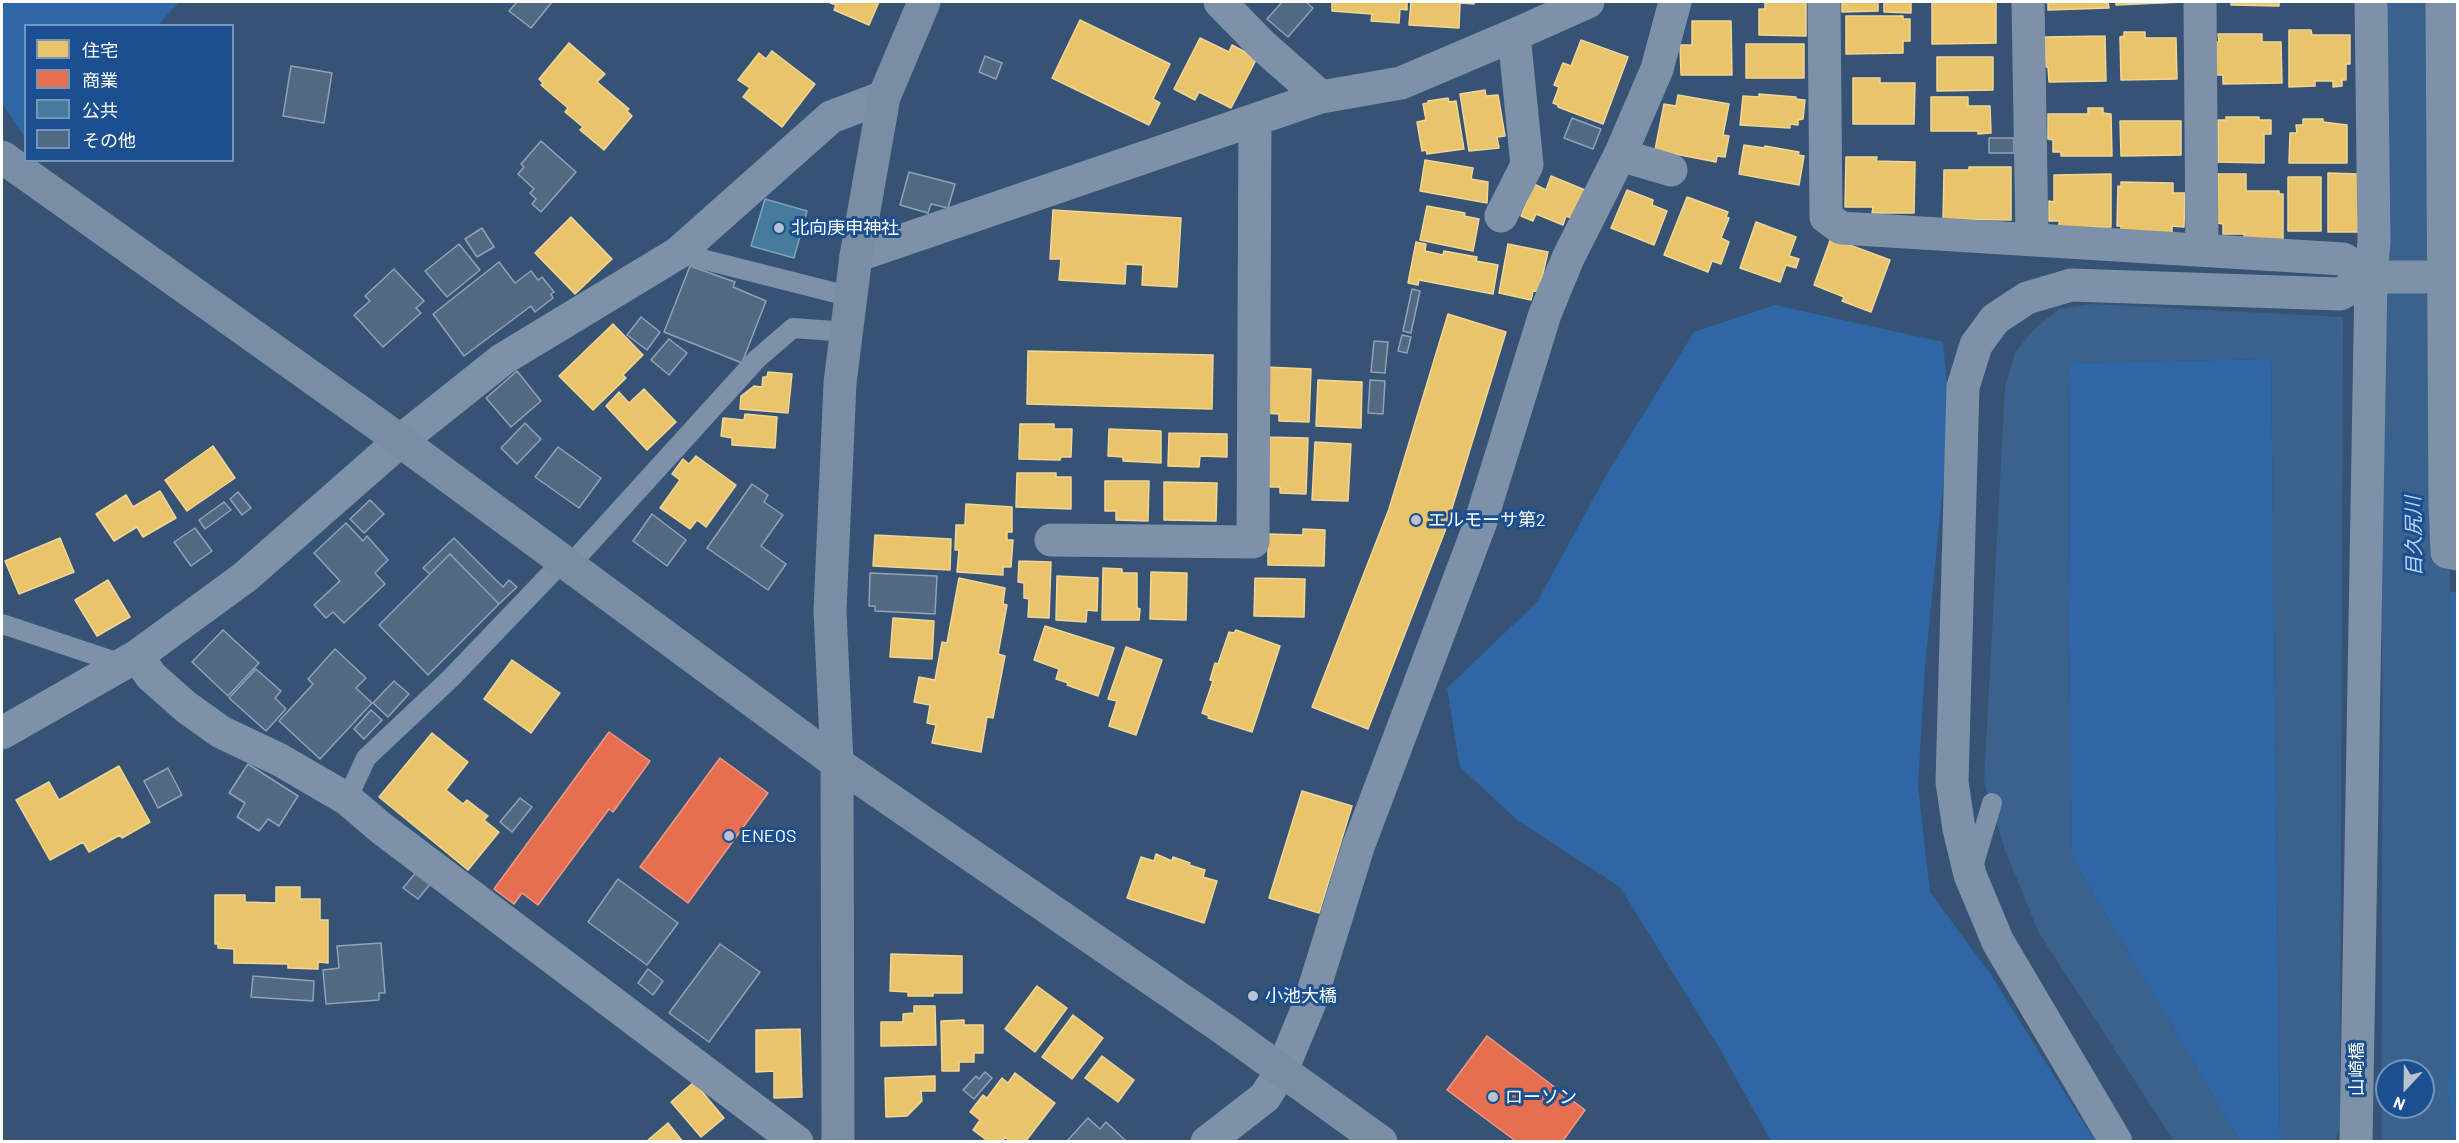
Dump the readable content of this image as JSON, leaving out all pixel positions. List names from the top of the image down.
{
  "streets": {
    "street": ["山崎橋"]
  },
  "water": ["目久尻川"],
  "places": [
    "北向庚申神社",
    "エルモーサ第2",
    "ENEOS",
    "小池大橋",
    "ローソン"
  ],
  "legend": [
    "住宅",
    "商業",
    "公共",
    "その他"
  ],
  "north": "bottom"
}
